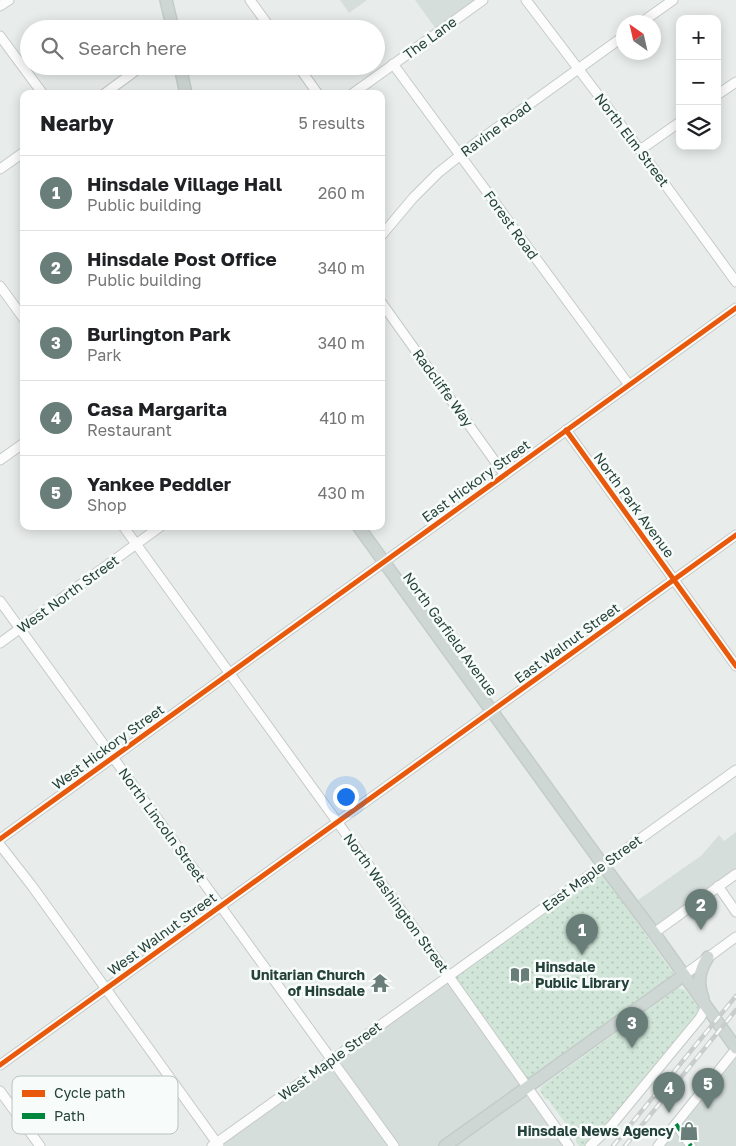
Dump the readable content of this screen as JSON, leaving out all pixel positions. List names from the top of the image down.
{
  "streets": {
    "main road": ["North Garfield Avenue"],
    "street": [
      "The Lane",
      "Ravine Road",
      "North Elm Street",
      "Forest Road",
      "Radcliffe Way",
      "East Hickory Street",
      "North Park Avenue",
      "West North Street",
      "East Walnut Street",
      "West Hickory Street",
      "North Lincoln Street",
      "East Maple Street",
      "North Washington Street",
      "West Walnut Street",
      "West Maple Street"
    ]
  },
  "crossings": [
    ["The Lane", "Forest Road"],
    ["Ravine Road", "North Elm Street"],
    ["Ravine Road", "Forest Road"],
    ["Forest Road", "East Hickory Street"],
    ["Radcliffe Way", "East Hickory Street"],
    ["East Hickory Street", "North Park Avenue"],
    ["East Hickory Street", "North Garfield Avenue"],
    ["East Hickory Street", "West Hickory Street"],
    ["East Hickory Street", "North Washington Street"],
    ["North Park Avenue", "East Walnut Street"],
    ["West North Street", "North Lincoln Street"],
    ["West North Street", "North Washington Street"],
    ["North Garfield Avenue", "East Walnut Street"],
    ["North Garfield Avenue", "East Maple Street"],
    ["East Walnut Street", "North Washington Street"],
    ["East Walnut Street", "West Walnut Street"],
    ["West Hickory Street", "North Lincoln Street"],
    ["West Hickory Street", "North Washington Street"],
    ["North Lincoln Street", "West Walnut Street"],
    ["North Lincoln Street", "West Maple Street"],
    ["East Maple Street", "North Washington Street"],
    ["East Maple Street", "West Maple Street"],
    ["North Washington Street", "West Walnut Street"],
    ["North Washington Street", "West Maple Street"]
  ],
  "places": {
    "library": ["Hinsdale Public Library"],
    "temple": ["Unitarian Church of Hinsdale"],
    "shop": ["Hinsdale News Agency"]
  },
  "legend": ["Cycle path", "Path"],
  "north": "top left",
  "page": {
    "map_buttons": ["+", "−"],
    "search": "Search here",
    "heading": ["Nearby", "5 results"],
    "list": [
      {
        "mark": "1",
        "name": "Hinsdale Village Hall",
        "note": "Public building",
        "value": "260 m"
      },
      {
        "mark": "2",
        "name": "Hinsdale Post Office",
        "note": "Public building",
        "value": "340 m"
      },
      {
        "mark": "3",
        "name": "Burlington Park",
        "note": "Park",
        "value": "340 m"
      },
      {
        "mark": "4",
        "name": "Casa Margarita",
        "note": "Restaurant",
        "value": "410 m"
      },
      {
        "mark": "5",
        "name": "Yankee Peddler",
        "note": "Shop",
        "value": "430 m"
      }
    ],
    "pins": [
      "2",
      "1",
      "3",
      "5",
      "4"
    ]
  }
}
